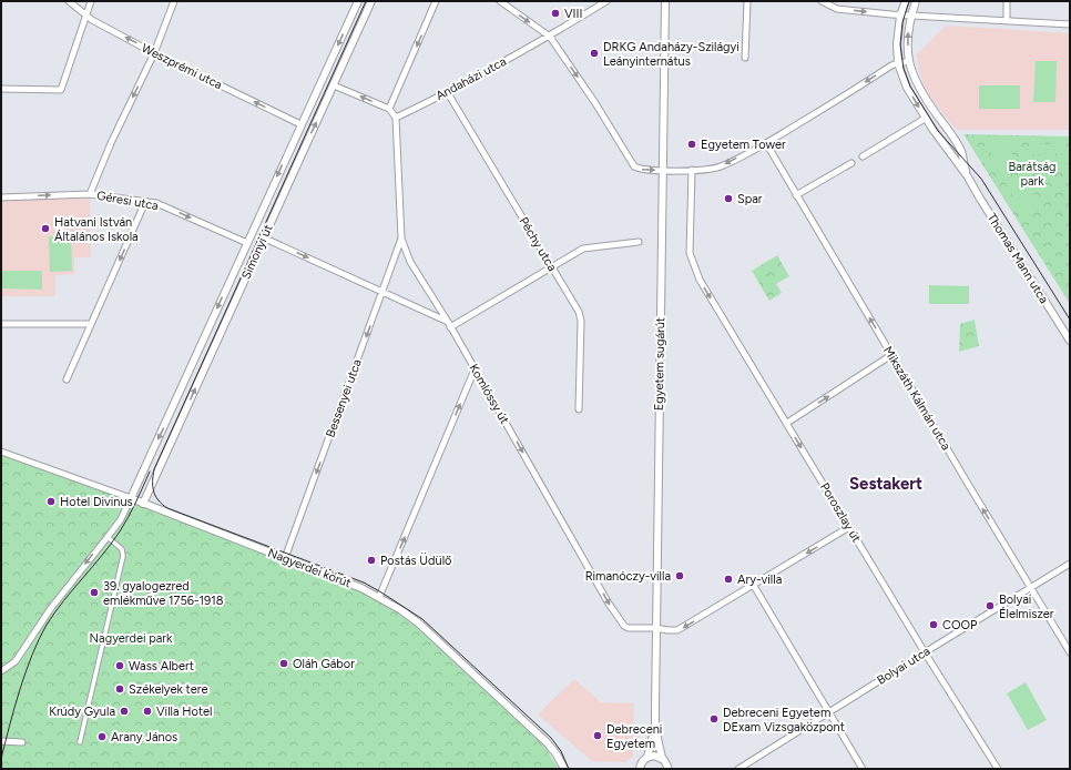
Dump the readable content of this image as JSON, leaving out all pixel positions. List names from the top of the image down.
{
  "streets": {
    "street": [
      "Weszprémi utca",
      "Andaházi utca",
      "Géresi utca",
      "Péchy utca",
      "Simonyi út",
      "Thomas Mann utca",
      "Egyetem sugárút",
      "Komlóssy út",
      "Bessenyei utca",
      "Mikszáth Kálmán utca",
      "Poroszlay út",
      "Nagyerdei körút",
      "Bolyai utca"
    ]
  },
  "crossings": [
    ["Weszprémi utca", "Simonyi út"],
    ["Andaházi utca", "Péchy utca"],
    ["Andaházi utca", "Komlóssy út"],
    ["Géresi utca", "Simonyi út"],
    ["Simonyi út", "Nagyerdei körút"],
    ["Egyetem sugárút", "Komlóssy út"],
    ["Komlóssy út", "Bessenyei utca"],
    ["Komlóssy út", "Poroszlay út"],
    ["Bessenyei utca", "Nagyerdei körút"],
    ["Mikszáth Kálmán utca", "Bolyai utca"],
    ["Poroszlay út", "Bolyai utca"]
  ],
  "one_way": [
    "Weszprémi utca",
    "Géresi utca",
    "Bessenyei utca",
    "Mikszáth Kálmán utca",
    "Poroszlay út"
  ],
  "districts": ["Sestakert"],
  "parks": ["Barátság park", "Nagyerdei park"],
  "places": [
    "VIII",
    "DRKG Andaházy-Szilágyi Leányinternátus",
    "Egyetem Tower",
    "Spar",
    "Hatvani István Általános Iskola",
    "Hotel Divinus",
    "Postás Üdülő",
    "Rimanóczy-villa",
    "Ary-villa",
    "39. gyalogezred emlékműve 1756-1918",
    "Bolyai Élelmiszer",
    "COOP",
    "Oláh Gábor",
    "Wass Albert",
    "Székelyek tere",
    "Krúdy Gyula",
    "Villa Hotel",
    "Debreceni Egyetem DExam Vizsgaközpont",
    "Debreceni Egyetem",
    "Arany János"
  ]
}
